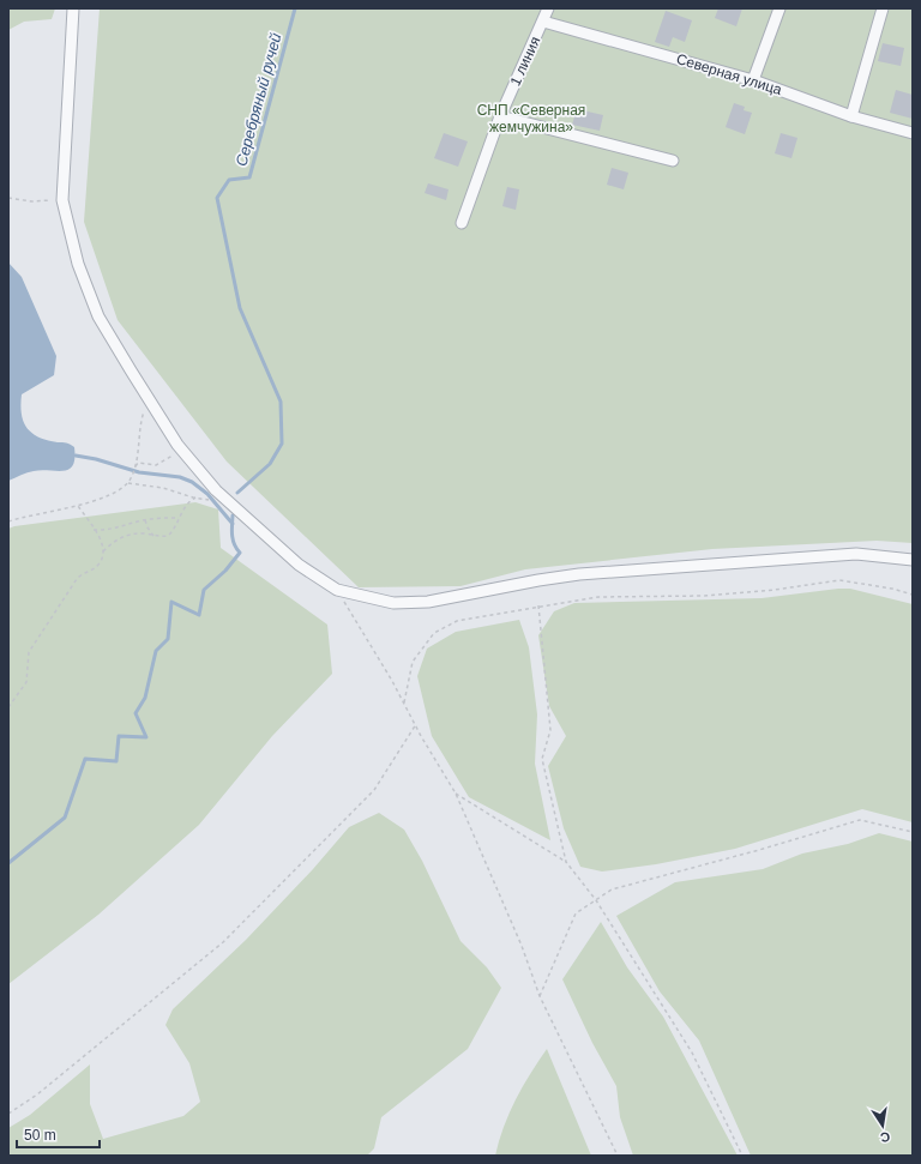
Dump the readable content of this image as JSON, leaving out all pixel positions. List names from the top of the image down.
{
  "streets": {
    "street": ["1 линия", "Северная улица"]
  },
  "crossings": [
    ["1 линия", "Северная улица"]
  ],
  "water": ["Серебряный ручей"],
  "parks": ["СНП «Северная жемчужина»"],
  "scale_bar": "50 m",
  "north": "bottom"
}
